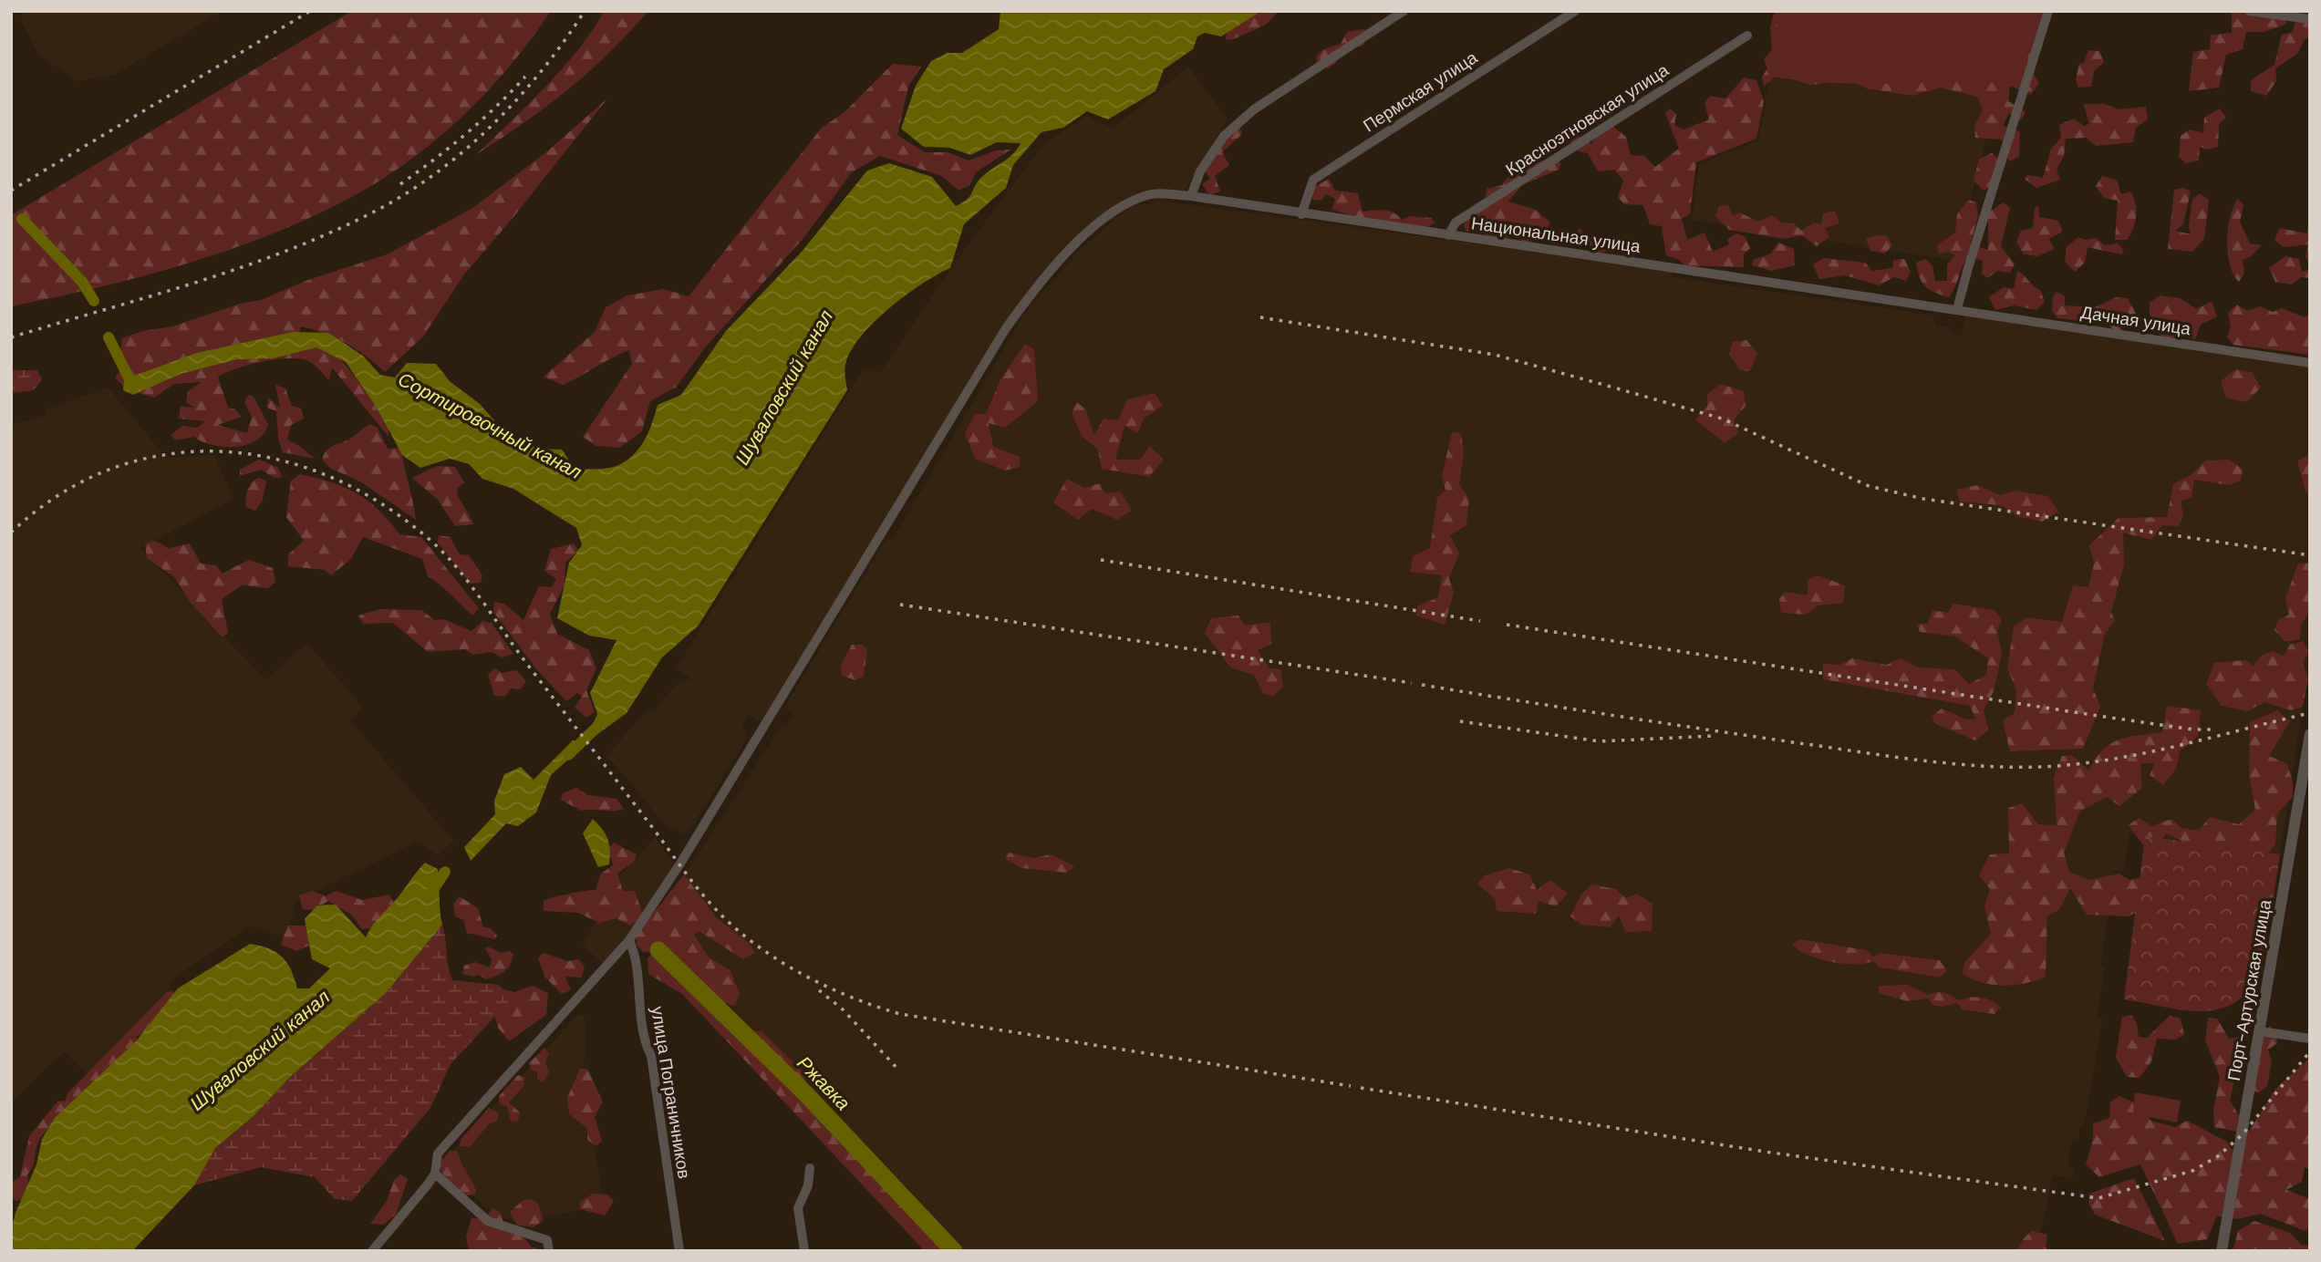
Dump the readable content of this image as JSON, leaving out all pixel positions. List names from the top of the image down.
{
  "streets": {
    "street": [
      "Пермская улица",
      "Красноэтновская улица",
      "Национальная улица",
      "Дачная улица",
      "Порт-Артурская улица",
      "улица Пограничников"
    ]
  },
  "crossings": [
    ["Пермская улица", "Национальная улица"],
    ["Красноэтновская улица", "Национальная улица"],
    ["Национальная улица", "Дачная улица"],
    ["Национальная улица", "улица Пограничников"]
  ],
  "water": ["Шуваловский канал", "Сортировочный канал", "Ржавка"]
}
